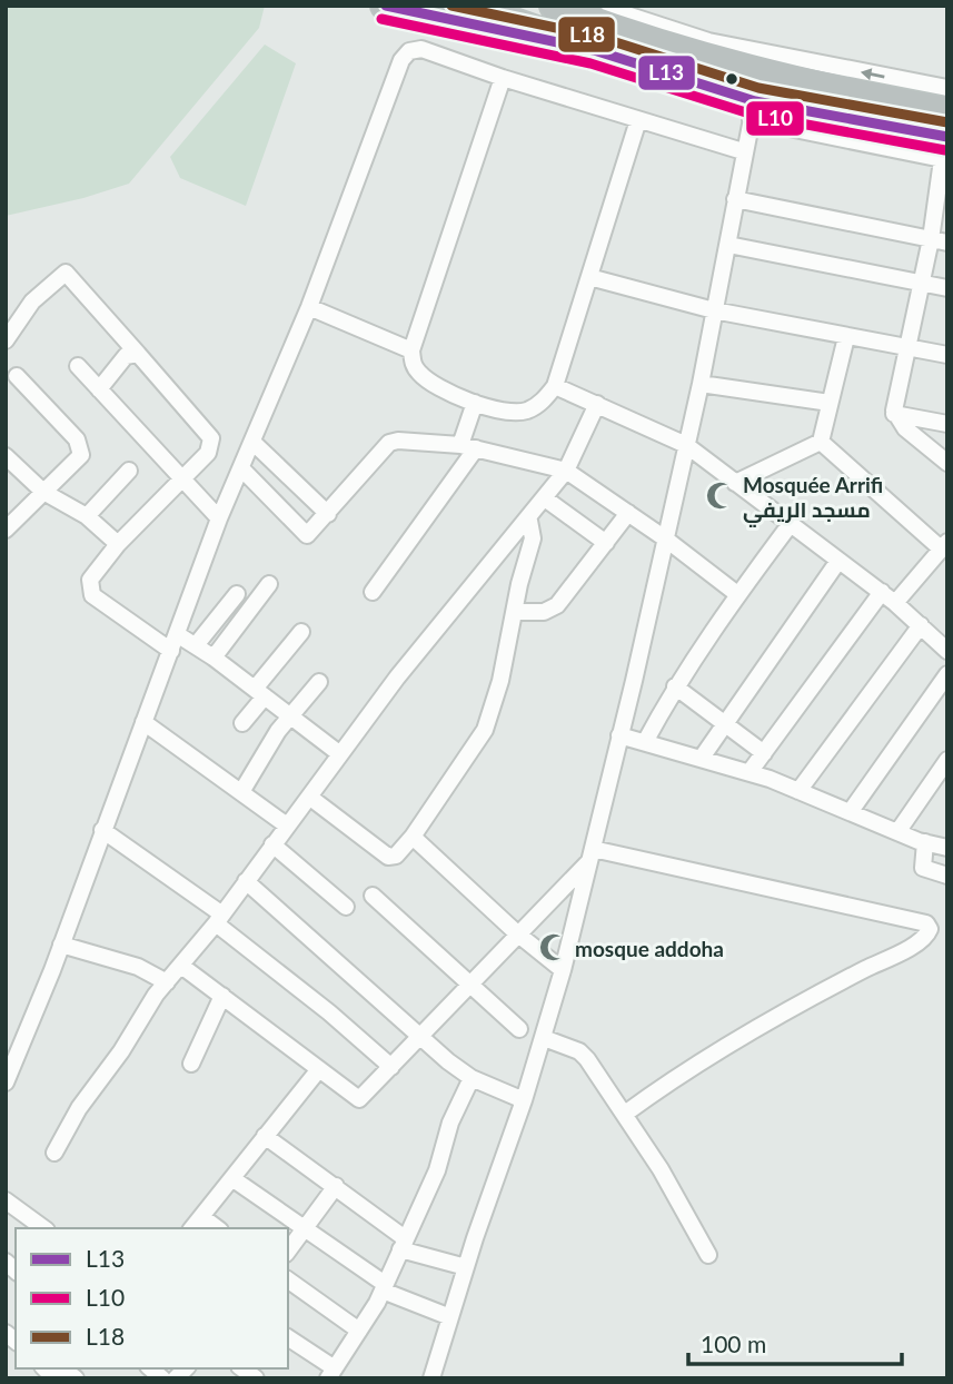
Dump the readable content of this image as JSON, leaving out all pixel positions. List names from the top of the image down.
{
  "places": {
    "mosque": ["Mosquée Arrifi مسجد الريفي", "mosque addoha"]
  },
  "lines": ["transit line L13", "transit line L18", "transit line L10"],
  "legend": ["L13", "L10", "L18"],
  "scale_bar": "100 m"
}
